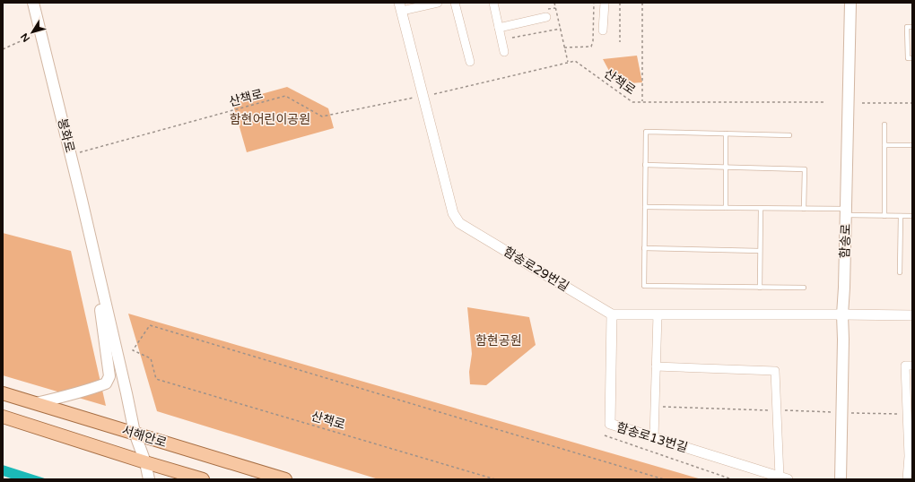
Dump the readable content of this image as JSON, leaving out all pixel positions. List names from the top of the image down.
{
  "streets": {
    "main road": ["봉화로", "함송로", "서해안로"],
    "street": ["함송로29번길", "함송로13번길"],
    "path": ["산책로"]
  },
  "crossings": [
    ["봉화로", "서해안로"],
    ["함송로29번길", "함송로13번길"]
  ],
  "parks": ["함현어린이공원", "함현공원"],
  "north": "bottom left"
}
